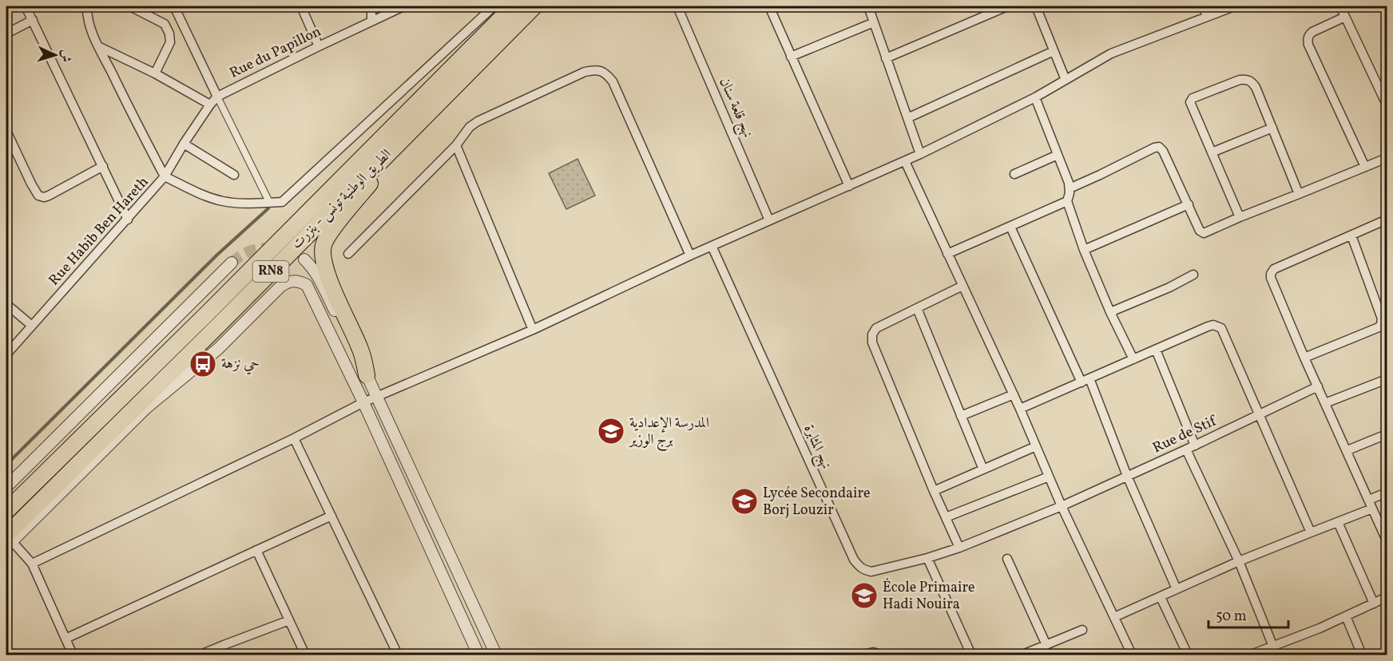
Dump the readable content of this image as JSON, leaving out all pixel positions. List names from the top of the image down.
{
  "streets": {
    "highway": ["الطريق الوطنية تونس - بنزرت", "RN8"],
    "street": [
      "Rue du Papillon",
      "نهج قلعة سنان",
      "Rue Habib Ben Hareth",
      "Rue de Stif",
      "نهج المثابرة"
    ]
  },
  "crossings": [
    ["الطريق الوطنية تونس - بنزرت", "RN8"],
    ["Rue de Stif", "نهج المثابرة"]
  ],
  "places": {
    "bus stop": ["حي نزهة"],
    "school or university": ["المدرسة الإعدادية برج الوزير", "Lycée Secondaire Borj Louzir", "École Primaire Hadi Nouira"]
  },
  "scale_bar": "50 m",
  "north": "right"
}
